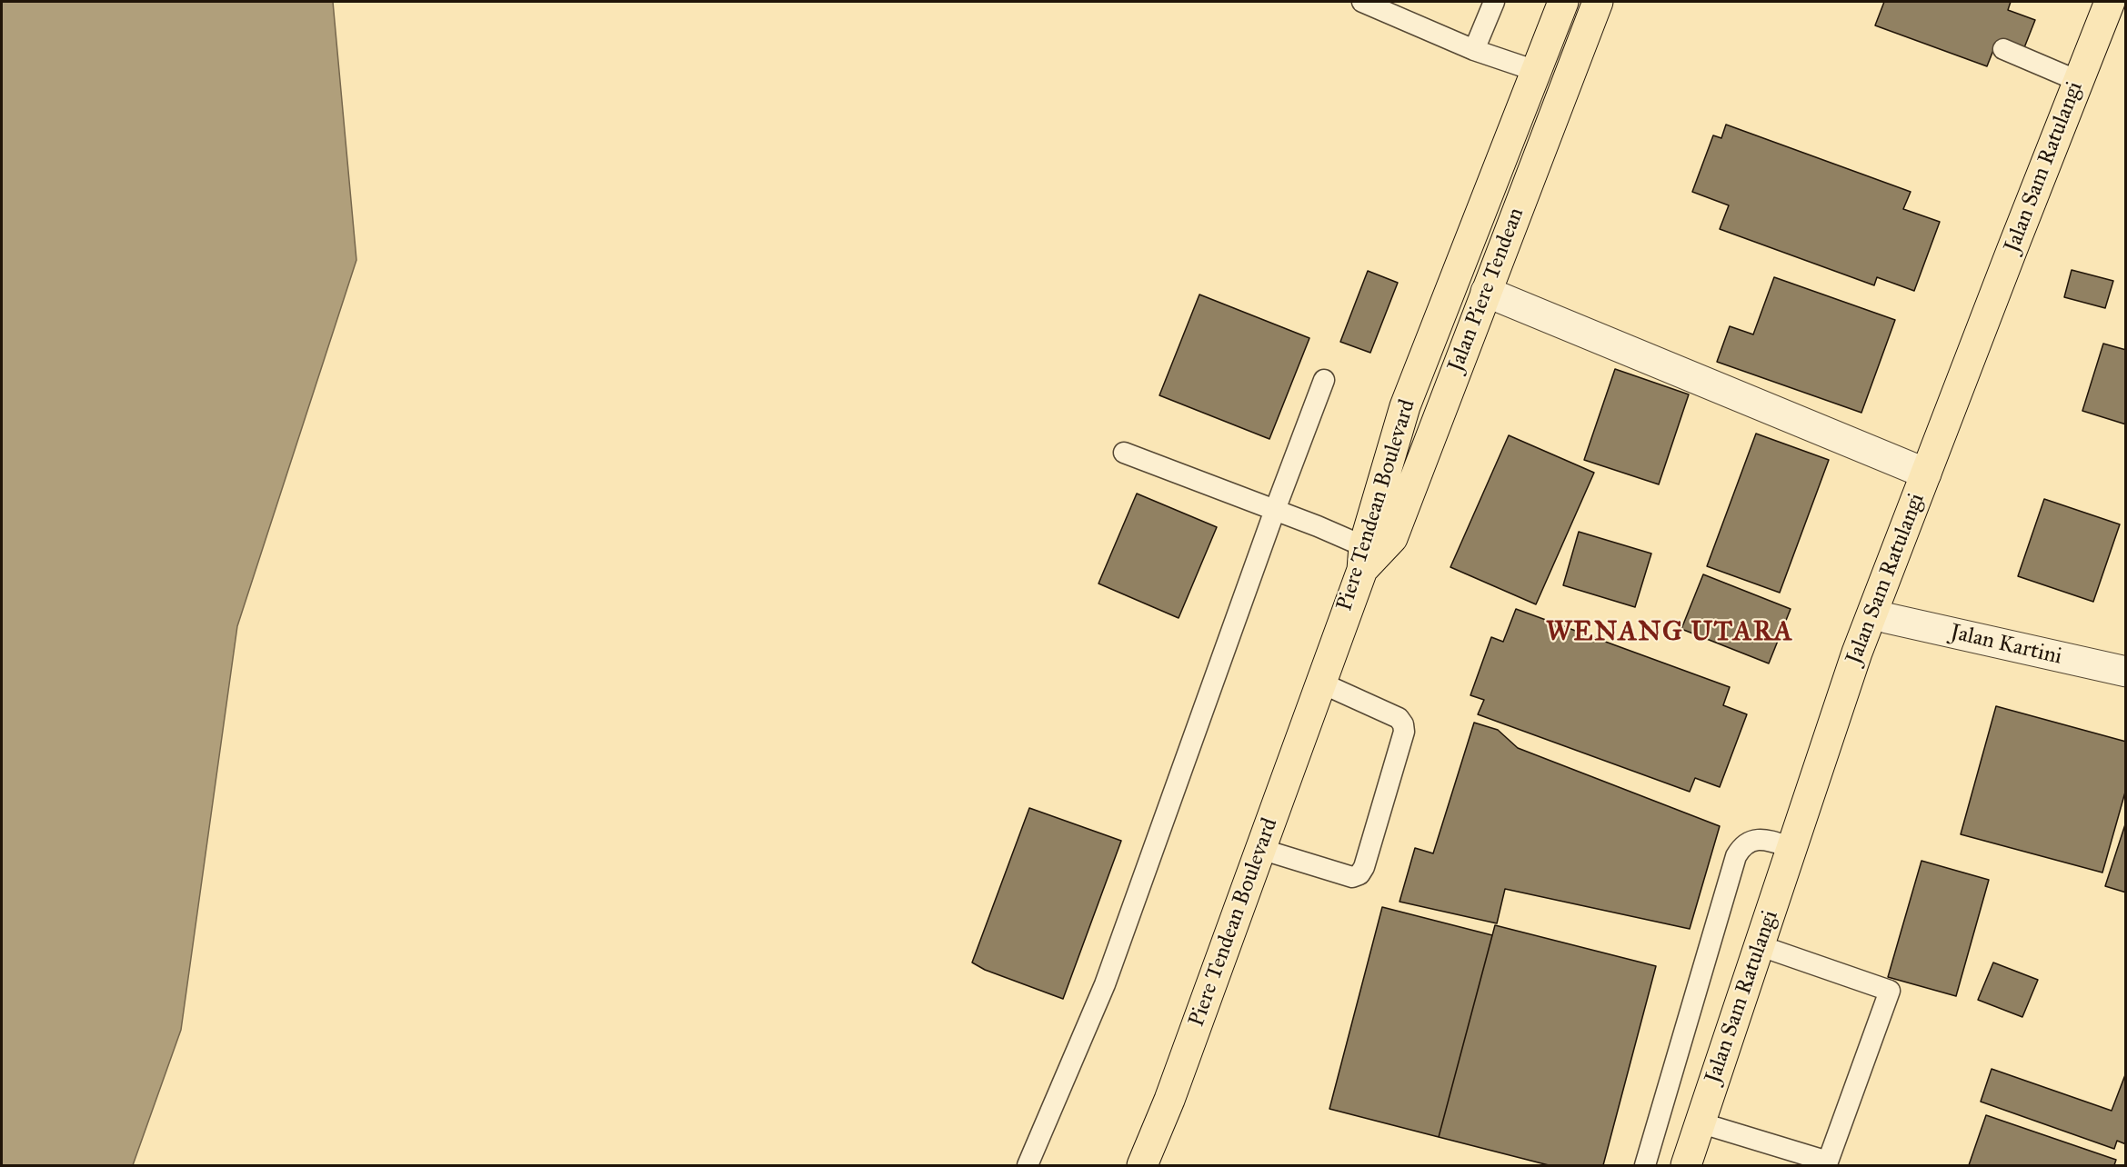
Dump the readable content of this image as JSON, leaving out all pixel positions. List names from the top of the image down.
{
  "streets": {
    "main road": ["Jalan Sam Ratulangi", "Jalan Piere Tendean", "Piere Tendean Boulevard"],
    "street": ["Jalan Kartini"]
  },
  "crossings": [
    ["Jalan Sam Ratulangi", "Jalan Kartini"],
    ["Jalan Piere Tendean", "Piere Tendean Boulevard"]
  ],
  "districts": ["WENANG UTARA"]
}
